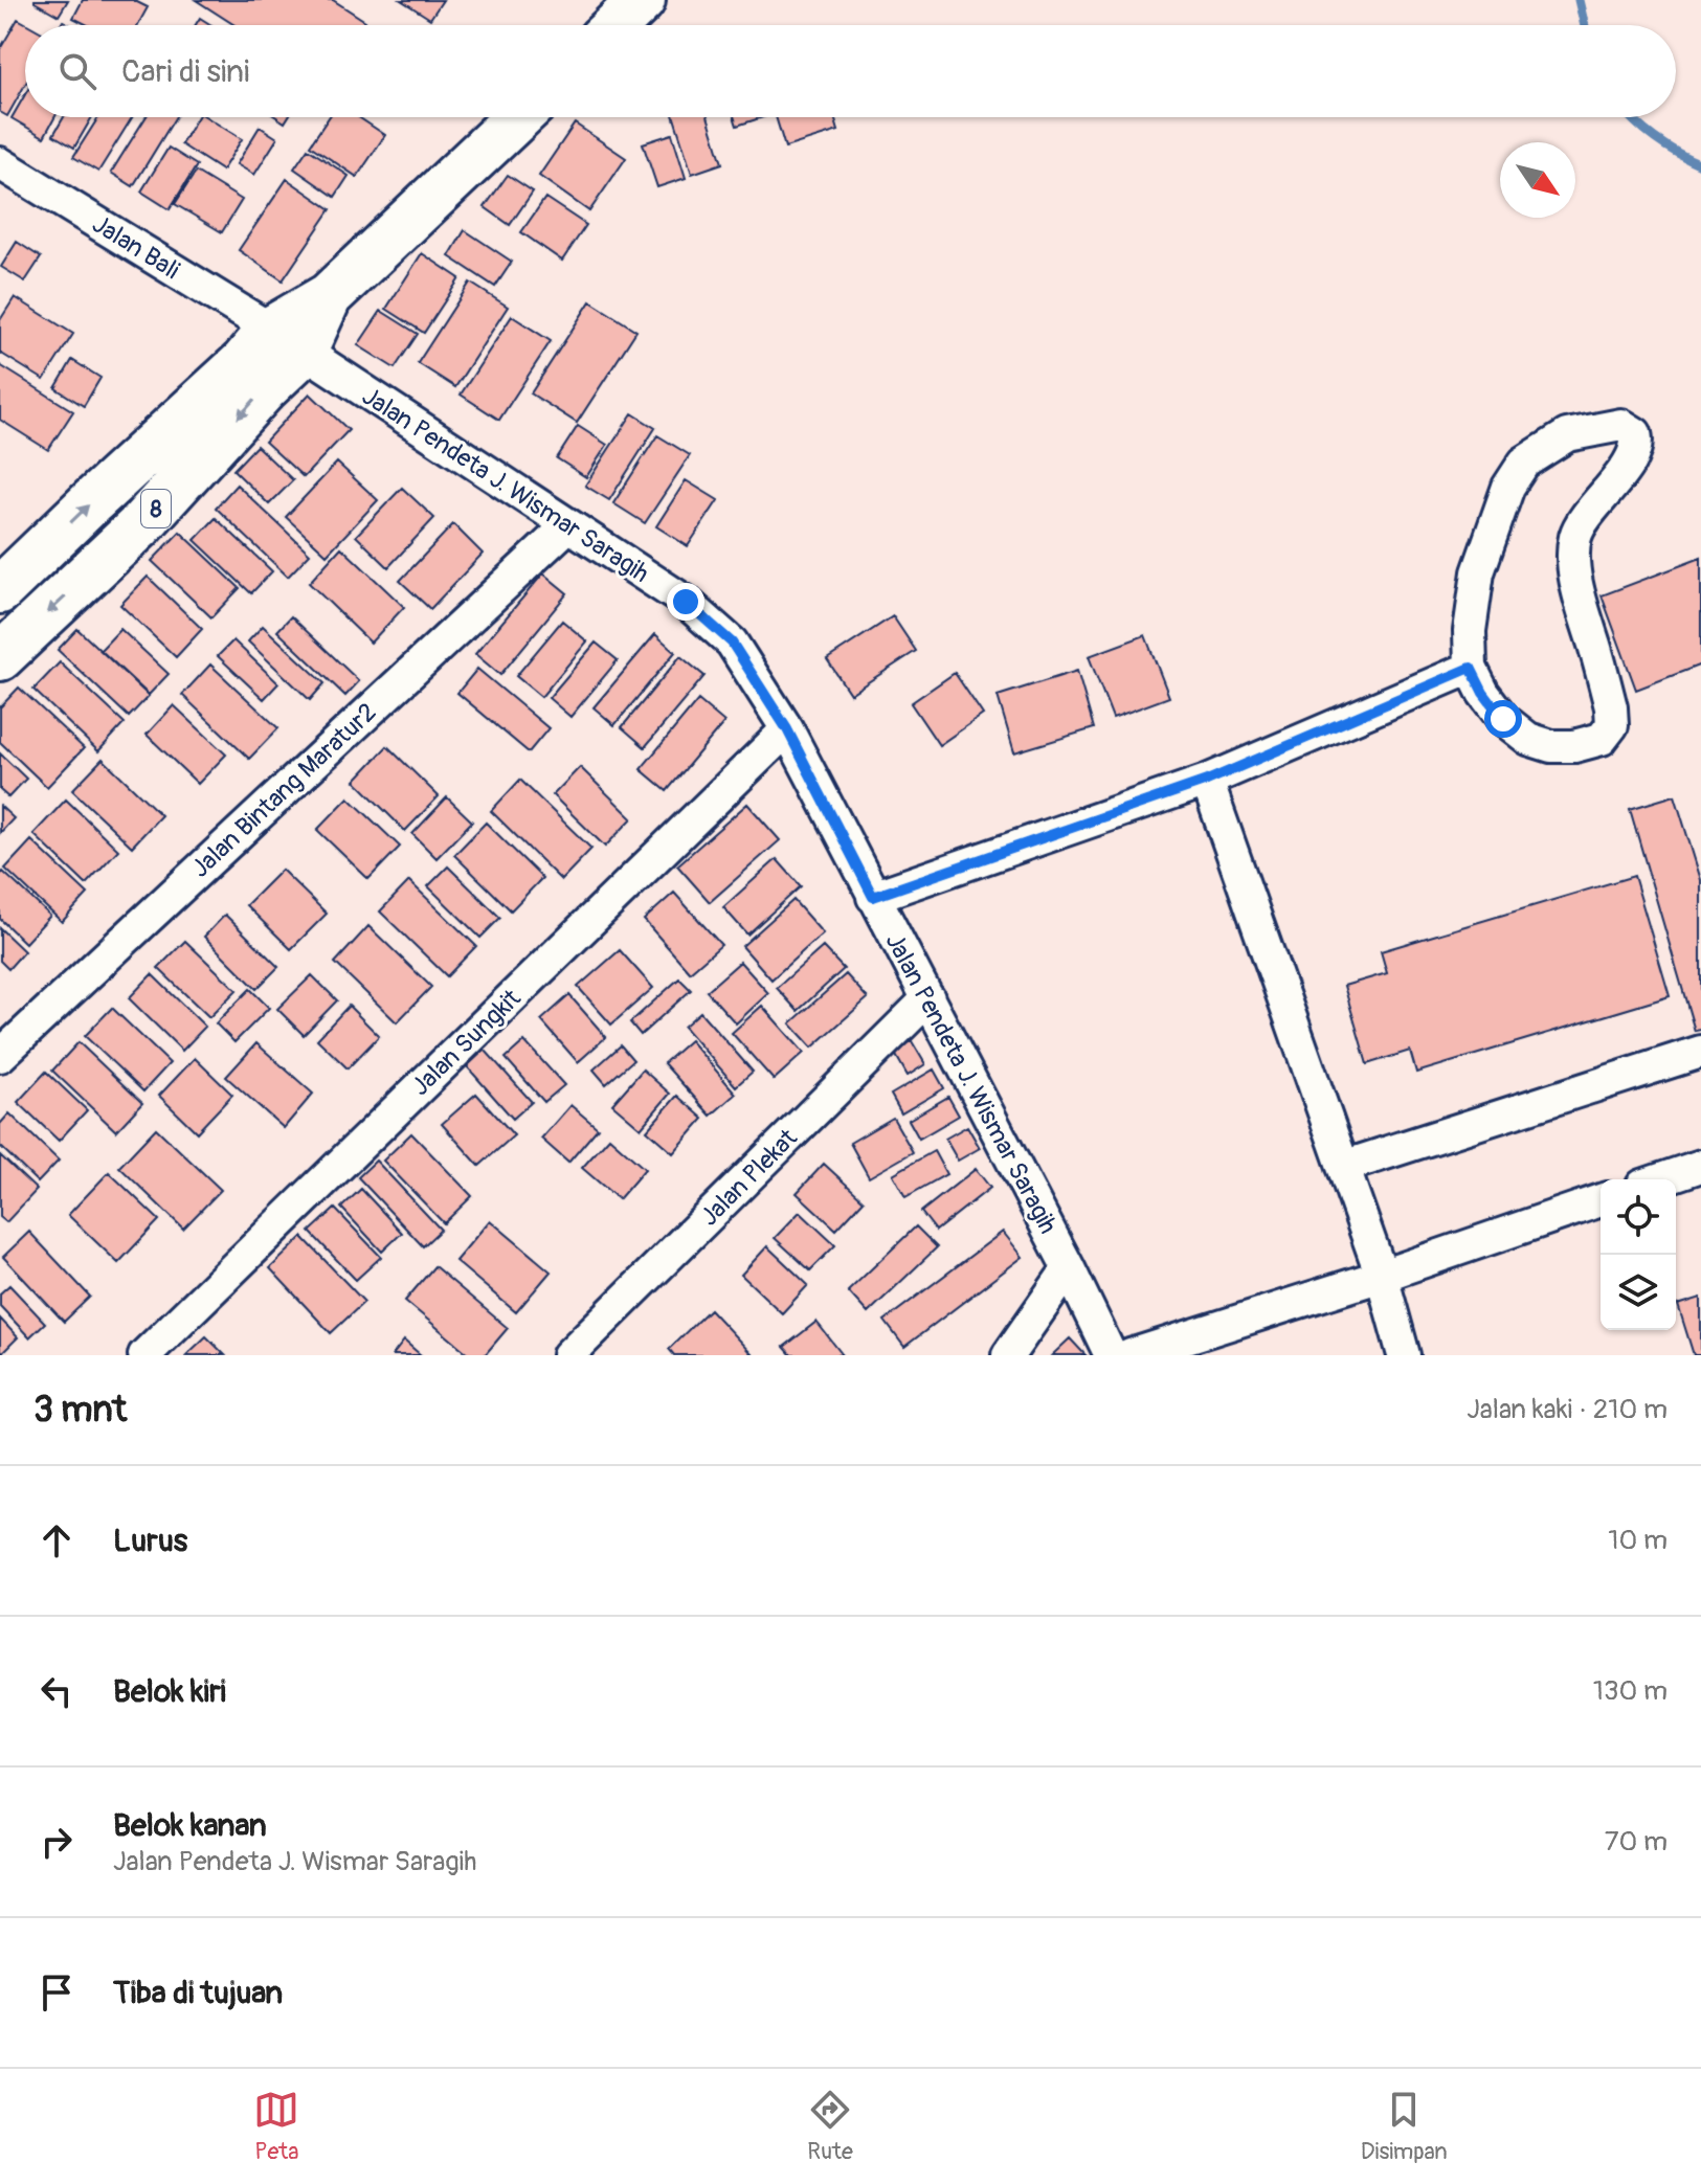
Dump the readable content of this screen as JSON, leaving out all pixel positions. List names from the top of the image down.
{
  "streets": {
    "highway": ["8"],
    "street": [
      "Jalan Bali",
      "Jalan Pendeta J. Wismar Saragih",
      "Jalan Bintang Maratur2",
      "Jalan Sungkit",
      "Jalan Plekat"
    ]
  },
  "crossings": [
    ["Jalan Bali", "Jalan Pendeta J. Wismar Saragih"],
    ["Jalan Bali", "8"],
    ["Jalan Pendeta J. Wismar Saragih", "8"],
    ["Jalan Pendeta J. Wismar Saragih", "Jalan Bintang Maratur2"],
    ["Jalan Pendeta J. Wismar Saragih", "Jalan Sungkit"],
    ["Jalan Pendeta J. Wismar Saragih", "Jalan Plekat"]
  ],
  "north": "bottom right",
  "page": {
    "search": "Cari di sini",
    "heading": ["3 mnt", "Jalan kaki · 210 m"],
    "list": [
      ["Lurus", "10 m"],
      ["Belok kiri", "130 m"],
      ["Belok kanan", "Jalan Pendeta J. Wismar Saragih", "70 m"],
      "Tiba di tujuan"
    ],
    "nav": ["Peta", "Rute", "Disimpan"]
  }
}
